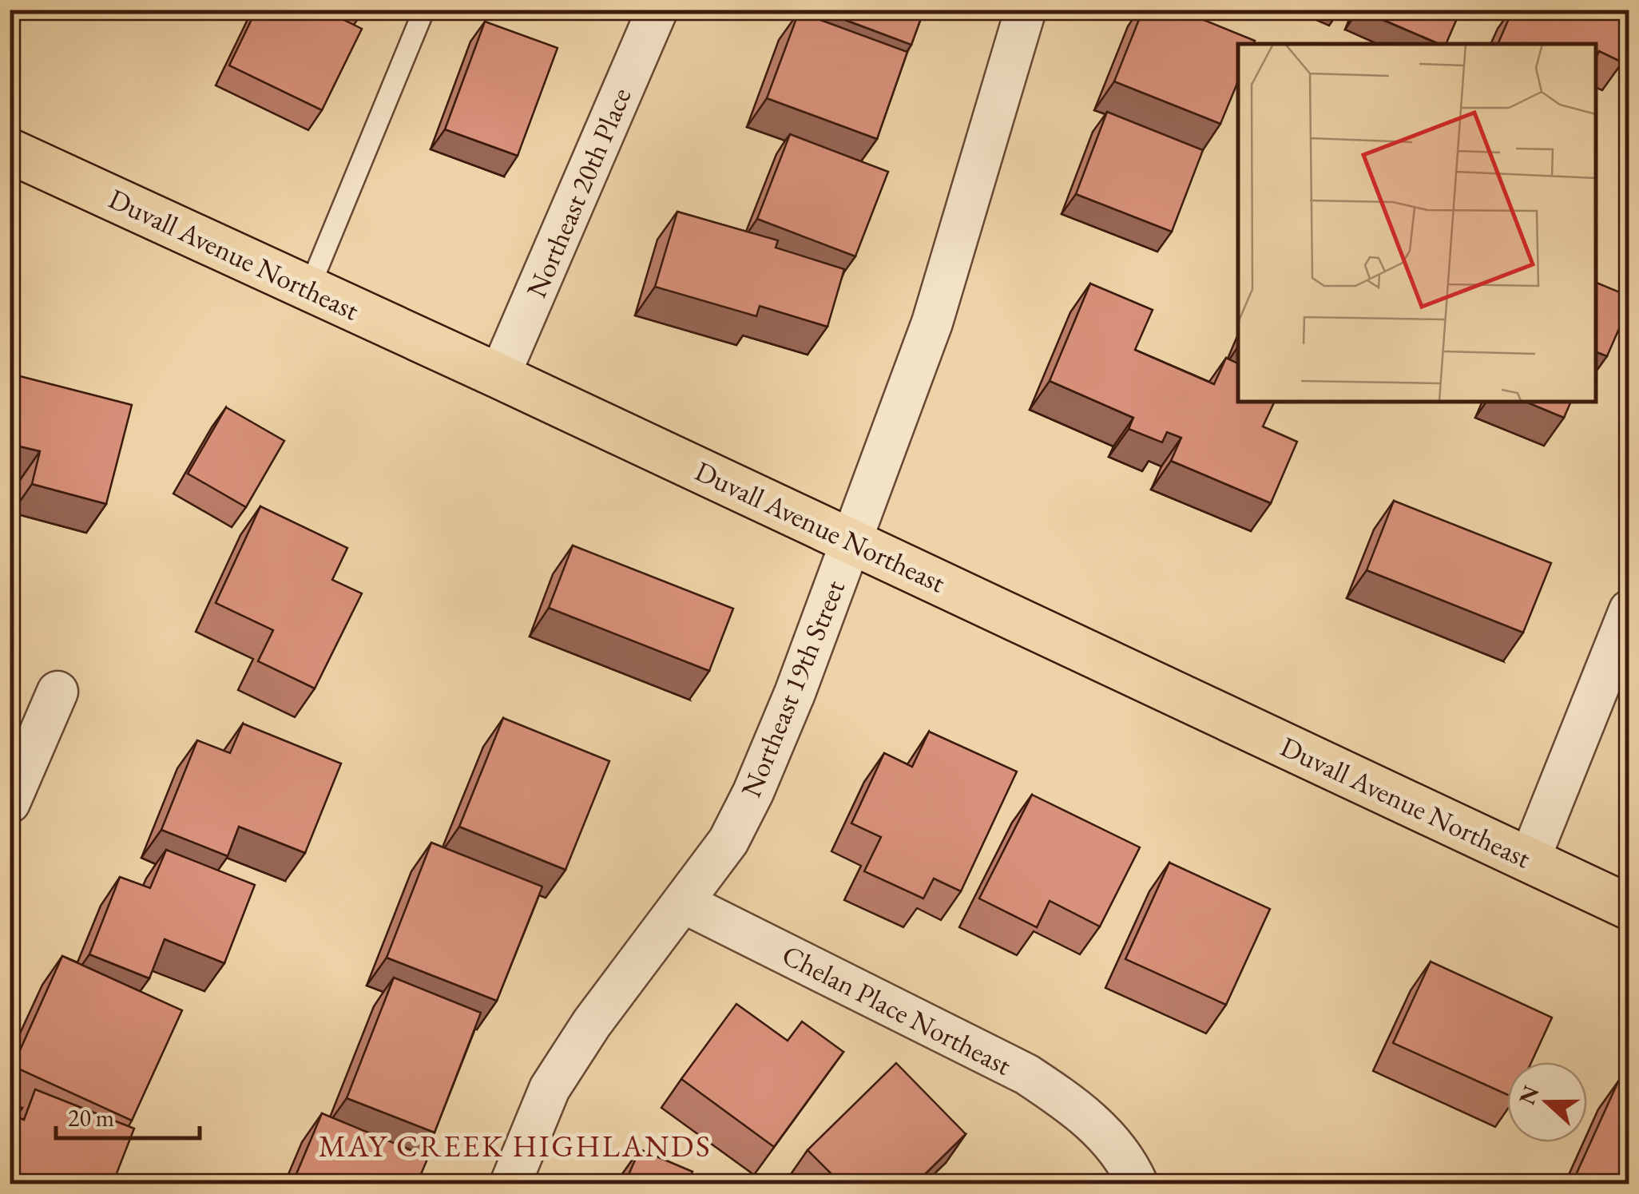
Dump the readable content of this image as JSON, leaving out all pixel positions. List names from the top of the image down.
{
  "streets": {
    "main road": ["Duvall Avenue Northeast"],
    "street": ["Northeast 20th Place", "Northeast 19th Street", "Chelan Place Northeast"]
  },
  "crossings": [
    ["Northeast 20th Place", "Duvall Avenue Northeast"],
    ["Duvall Avenue Northeast", "Northeast 19th Street"],
    ["Northeast 19th Street", "Chelan Place Northeast"]
  ],
  "districts": ["MAY CREEK HIGHLANDS"],
  "scale_bar": "20 m",
  "north": "left"
}
